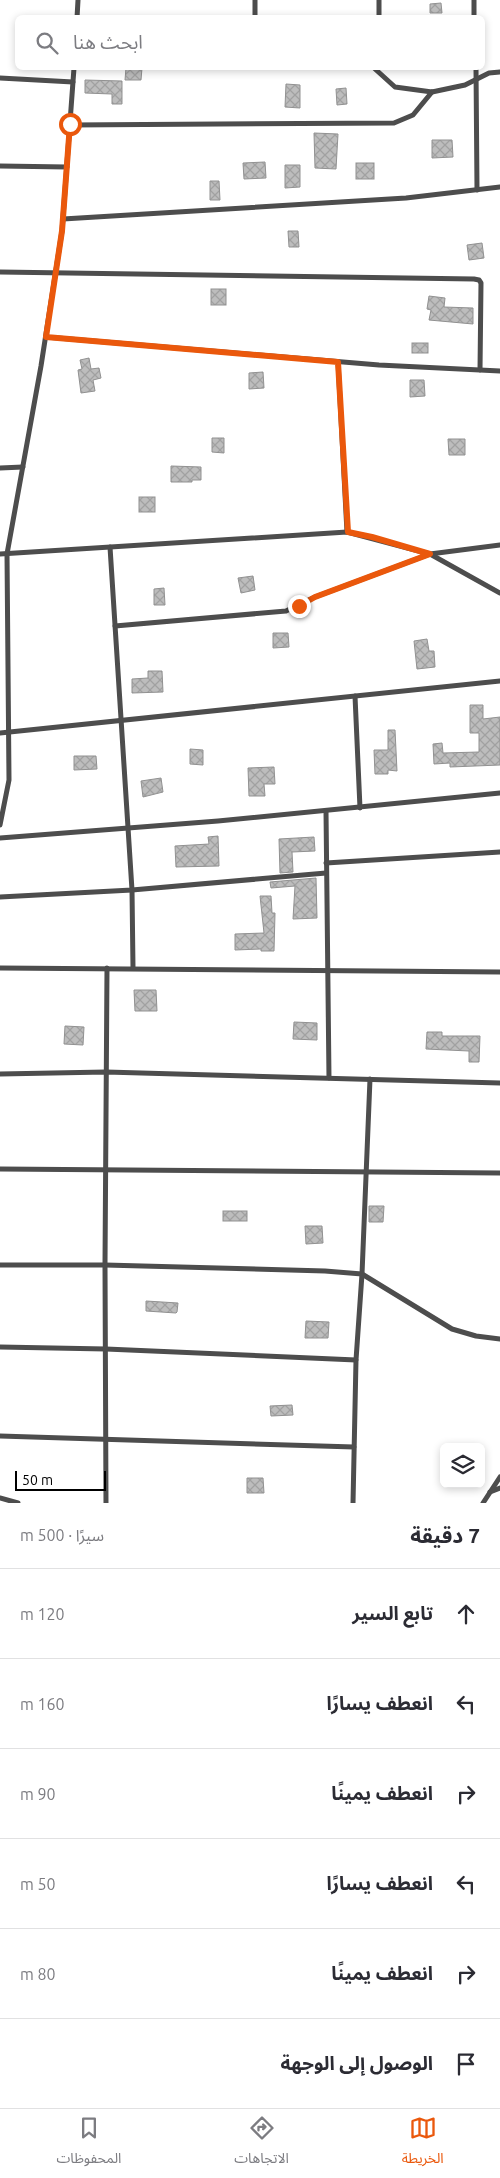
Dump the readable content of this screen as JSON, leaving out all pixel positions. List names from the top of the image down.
{
  "scale_bar": "50 m",
  "page": {
    "search": "ابحث هنا",
    "scale": "50 m",
    "heading": ["7 دقيقة", "سيرًا · 500 m"],
    "list": [
      ["تابع السير", "120 m"],
      ["انعطف يسارًا", "160 m"],
      ["انعطف يمينًا", "90 m"],
      ["انعطف يسارًا", "50 m"],
      ["انعطف يمينًا", "80 m"],
      "الوصول إلى الوجهة"
    ],
    "nav": ["الخريطة", "الاتجاهات", "المحفوظات"]
  }
}
